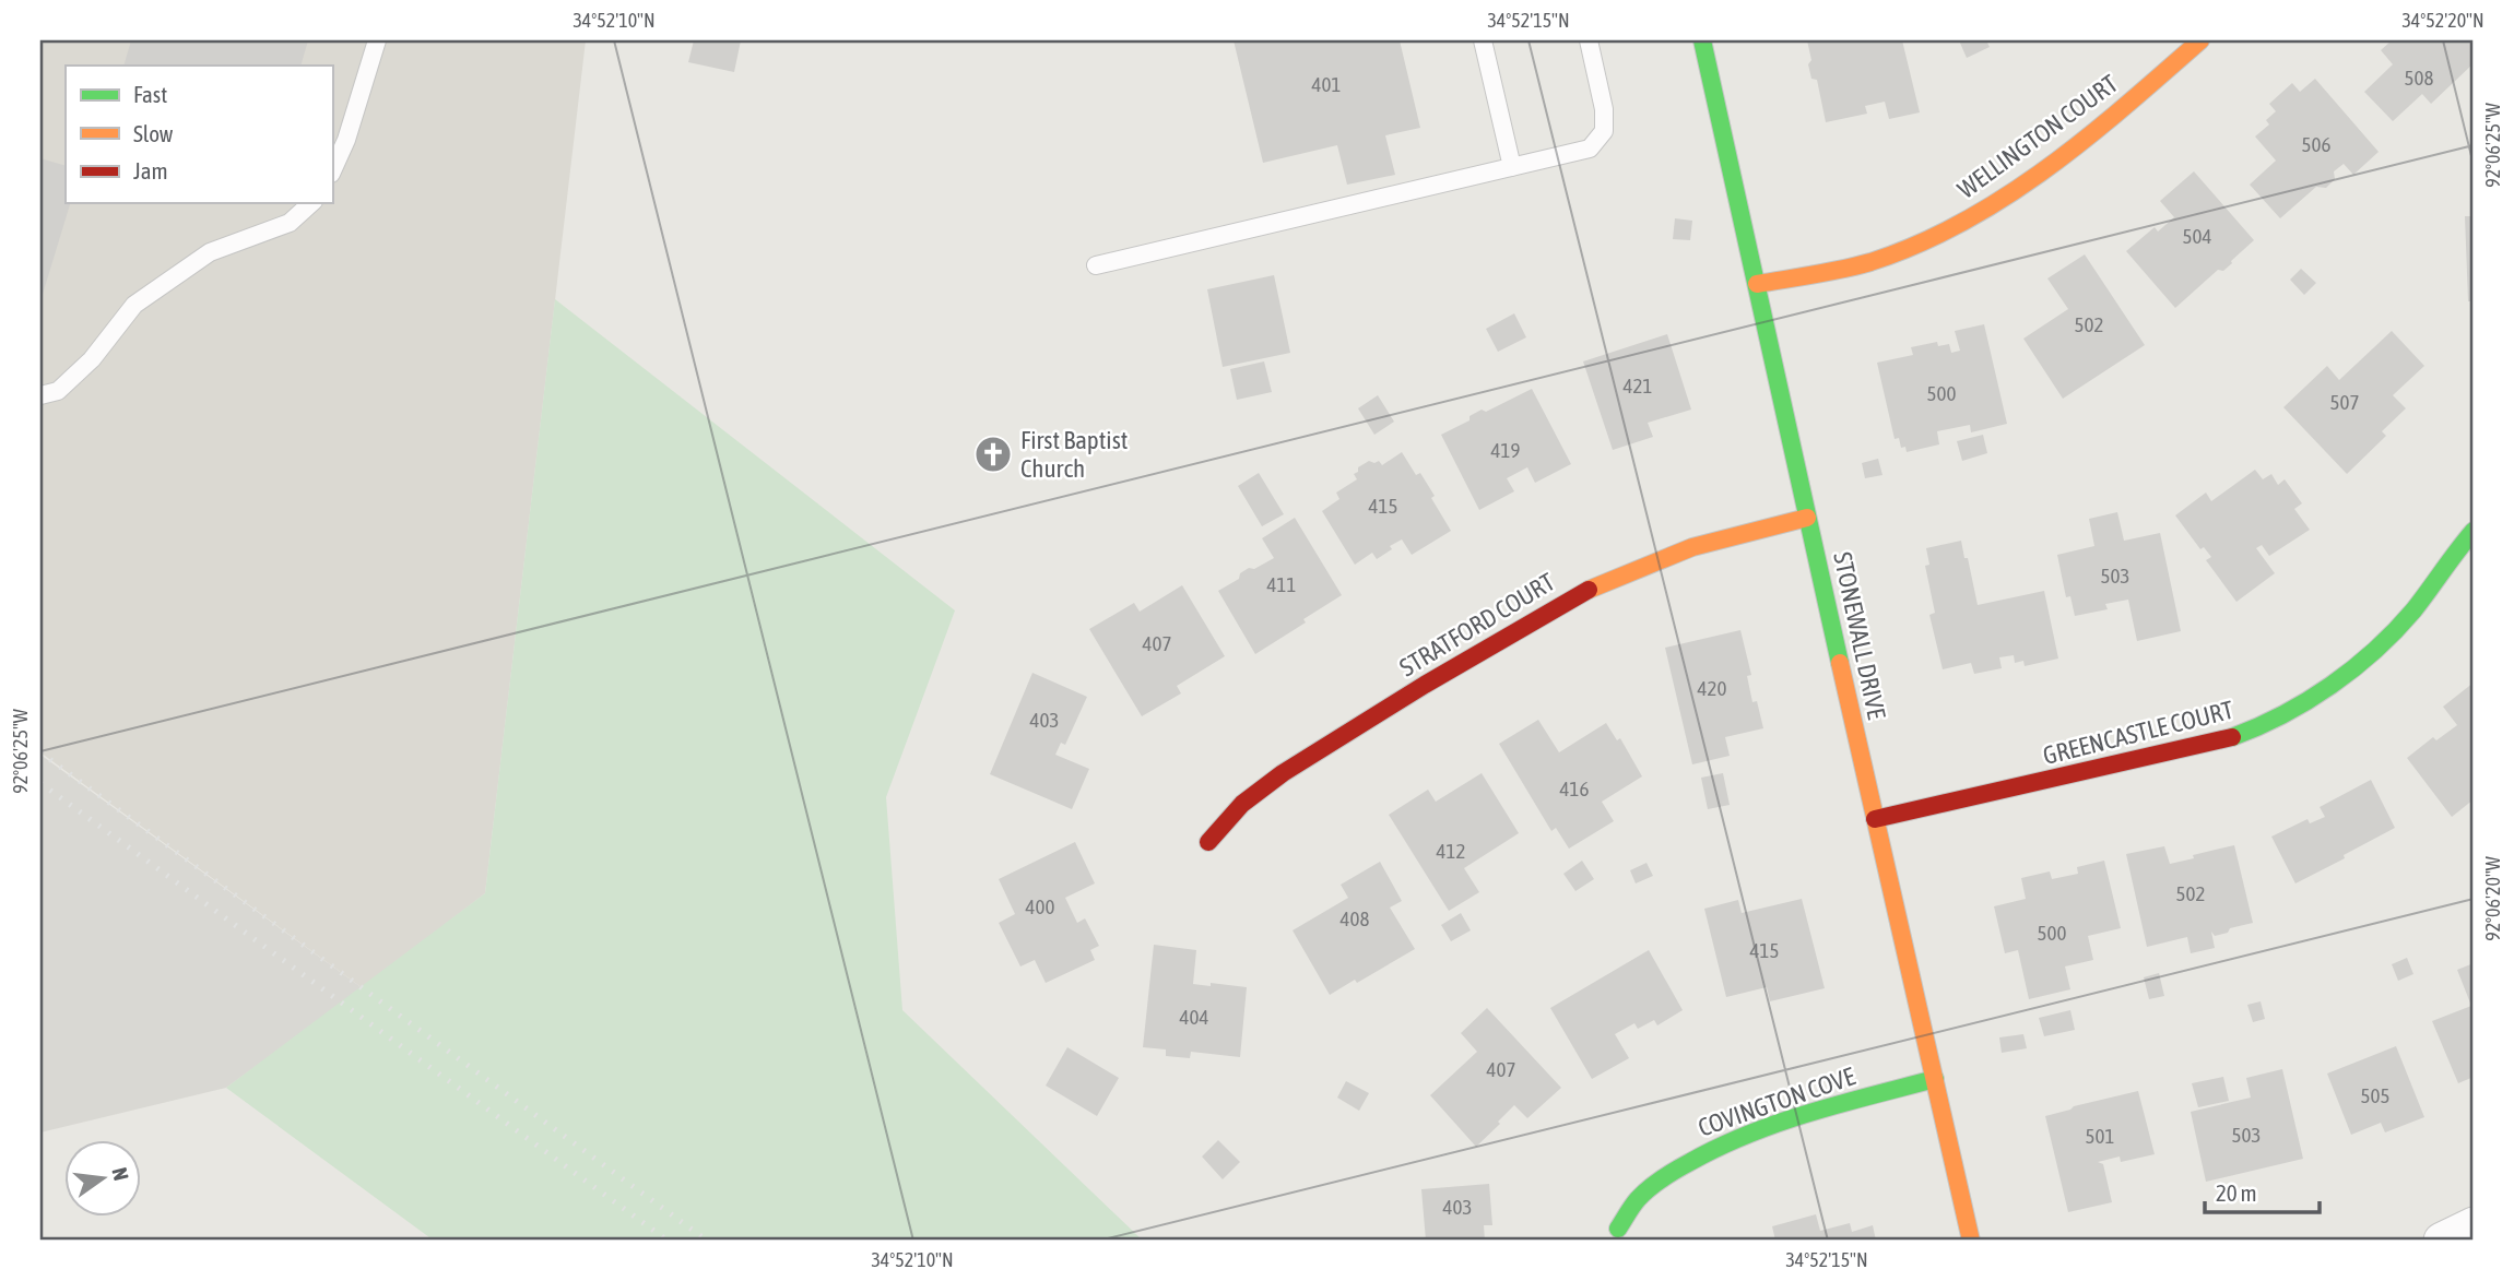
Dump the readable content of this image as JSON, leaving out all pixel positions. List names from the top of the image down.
{
  "streets": {
    "street": [
      "WELLINGTON COURT",
      "STRATFORD COURT",
      "STONEWALL DRIVE",
      "GREENCASTLE COURT",
      "COVINGTON COVE"
    ]
  },
  "crossings": [
    ["WELLINGTON COURT", "STONEWALL DRIVE"],
    ["STRATFORD COURT", "STONEWALL DRIVE"],
    ["STONEWALL DRIVE", "GREENCASTLE COURT"],
    ["STONEWALL DRIVE", "COVINGTON COVE"]
  ],
  "places": {
    "church": ["First Baptist Church"]
  },
  "house_numbers": [
    "508",
    "401",
    "506",
    "504",
    "502",
    "421",
    "500",
    "507",
    "419",
    "415",
    "503",
    "411",
    "407",
    "420",
    "403",
    "416",
    "412",
    "502",
    "400",
    "408",
    "500",
    "415",
    "404",
    "407",
    "505",
    "503",
    "501",
    "403"
  ],
  "legend": ["Fast", "Slow", "Jam"],
  "scale_bar": "20 m",
  "north": "right",
  "coordinates": [
    "34°52'10\"N",
    "34°52'15\"N",
    "34°52'20\"N",
    "92°06'25\"W",
    "92°06'20\"W"
  ]
}
